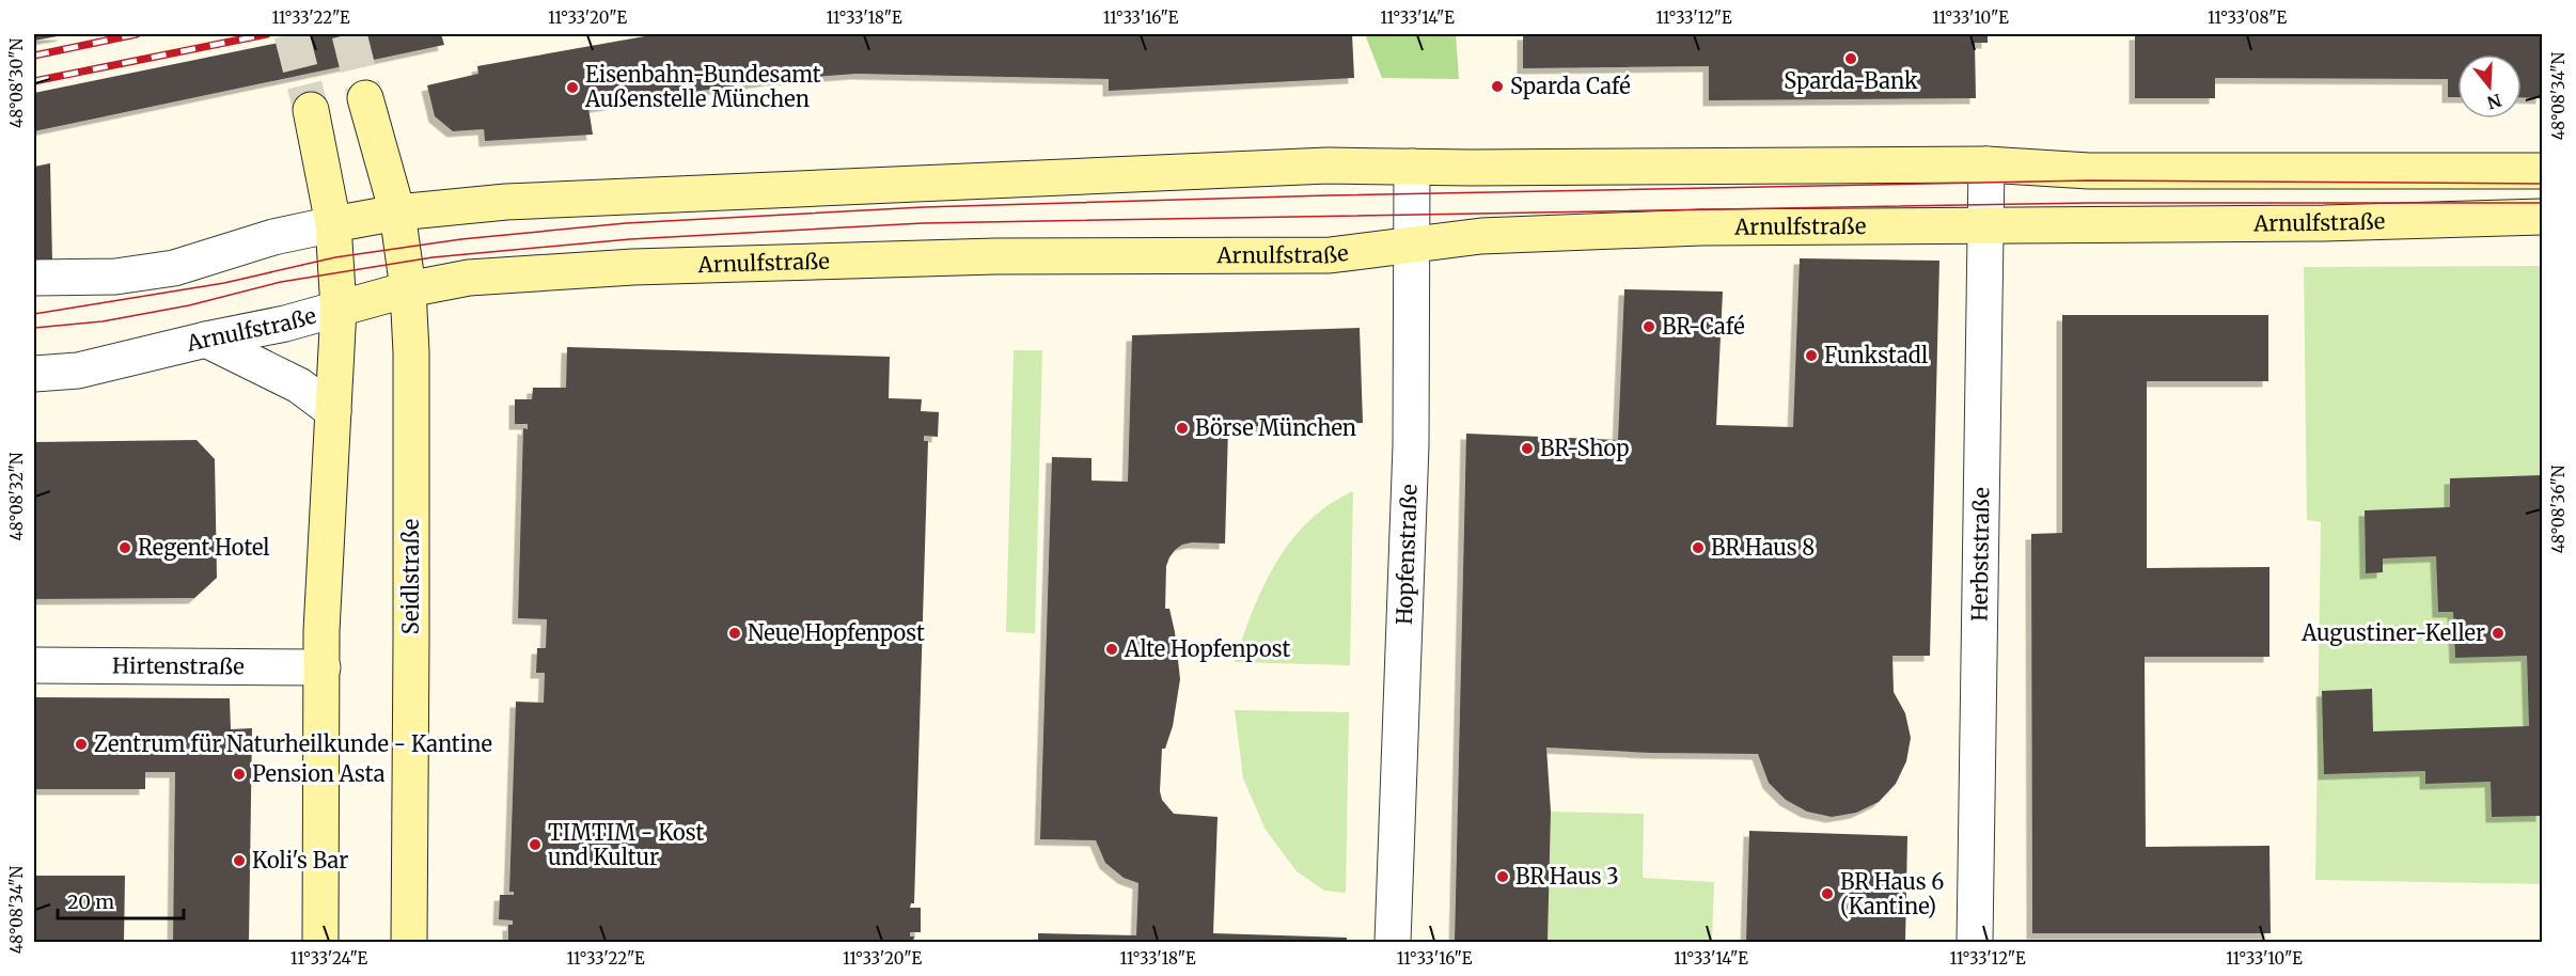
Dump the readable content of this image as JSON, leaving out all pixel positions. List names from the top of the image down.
{
  "streets": {
    "street": [
      "Arnulfstraße",
      "Herbststraße",
      "Hopfenstraße",
      "Seidlstraße",
      "Hirtenstraße"
    ]
  },
  "crossings": [
    ["Arnulfstraße", "Herbststraße"],
    ["Arnulfstraße", "Hopfenstraße"],
    ["Arnulfstraße", "Seidlstraße"]
  ],
  "places": [
    "Sparda-Bank",
    "Sparda Café",
    "Eisenbahn-Bundesamt Außenstelle München",
    "BR-Café",
    "Funkstadl",
    "Börse München",
    "BR-Shop",
    "Regent Hotel",
    "BR Haus 8",
    "Neue Hopfenpost",
    "Augustiner-Keller",
    "Alte Hopfenpost",
    "Zentrum für Naturheilkunde - Kantine",
    "Pension Asta",
    "TIMTIM - Kost und Kultur",
    "Koli's Bar",
    "BR Haus 3",
    "BR Haus 6 (Kantine)"
  ],
  "scale_bar": "20 m",
  "north": "bottom",
  "coordinates": [
    "11°33'22\"E",
    "11°33'20\"E",
    "11°33'18\"E",
    "11°33'16\"E",
    "11°33'14\"E",
    "11°33'12\"E",
    "11°33'10\"E",
    "11°33'08\"E",
    "48°08'30\"N",
    "48°08'34\"N",
    "48°08'32\"N",
    "48°08'36\"N",
    "11°33'24\"E"
  ]
}
